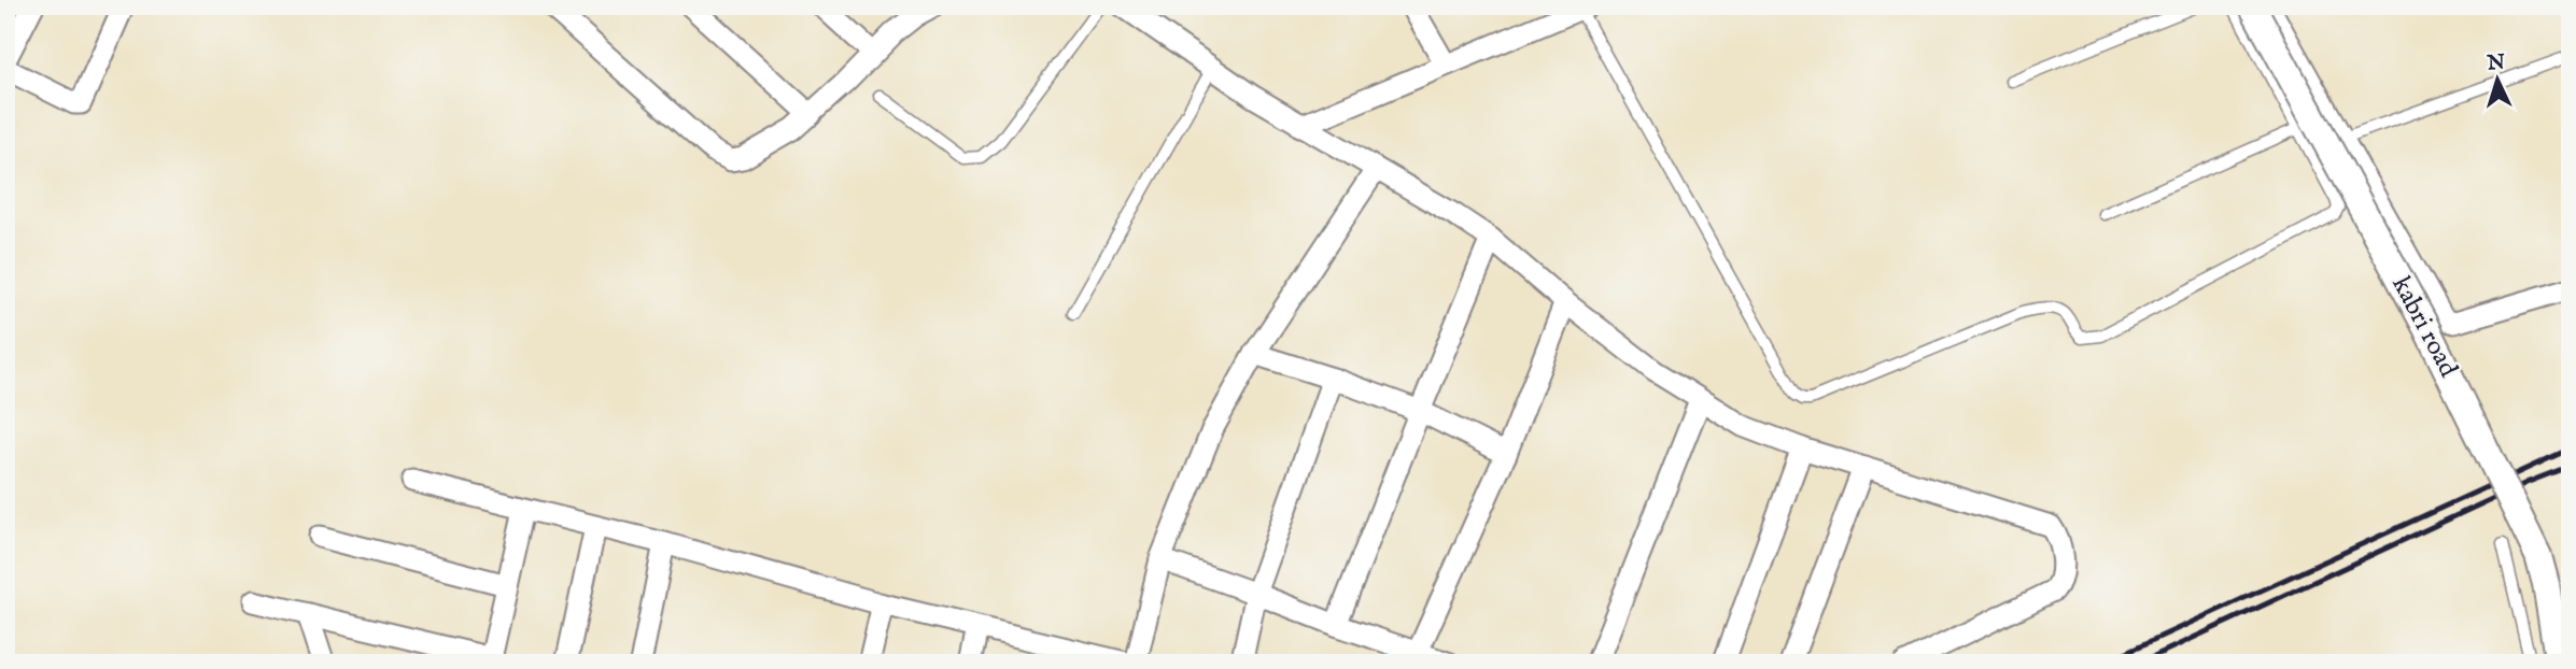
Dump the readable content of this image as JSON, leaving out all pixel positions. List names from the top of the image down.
{
  "streets": {
    "street": ["kabri road"]
  },
  "north": "top"
}
